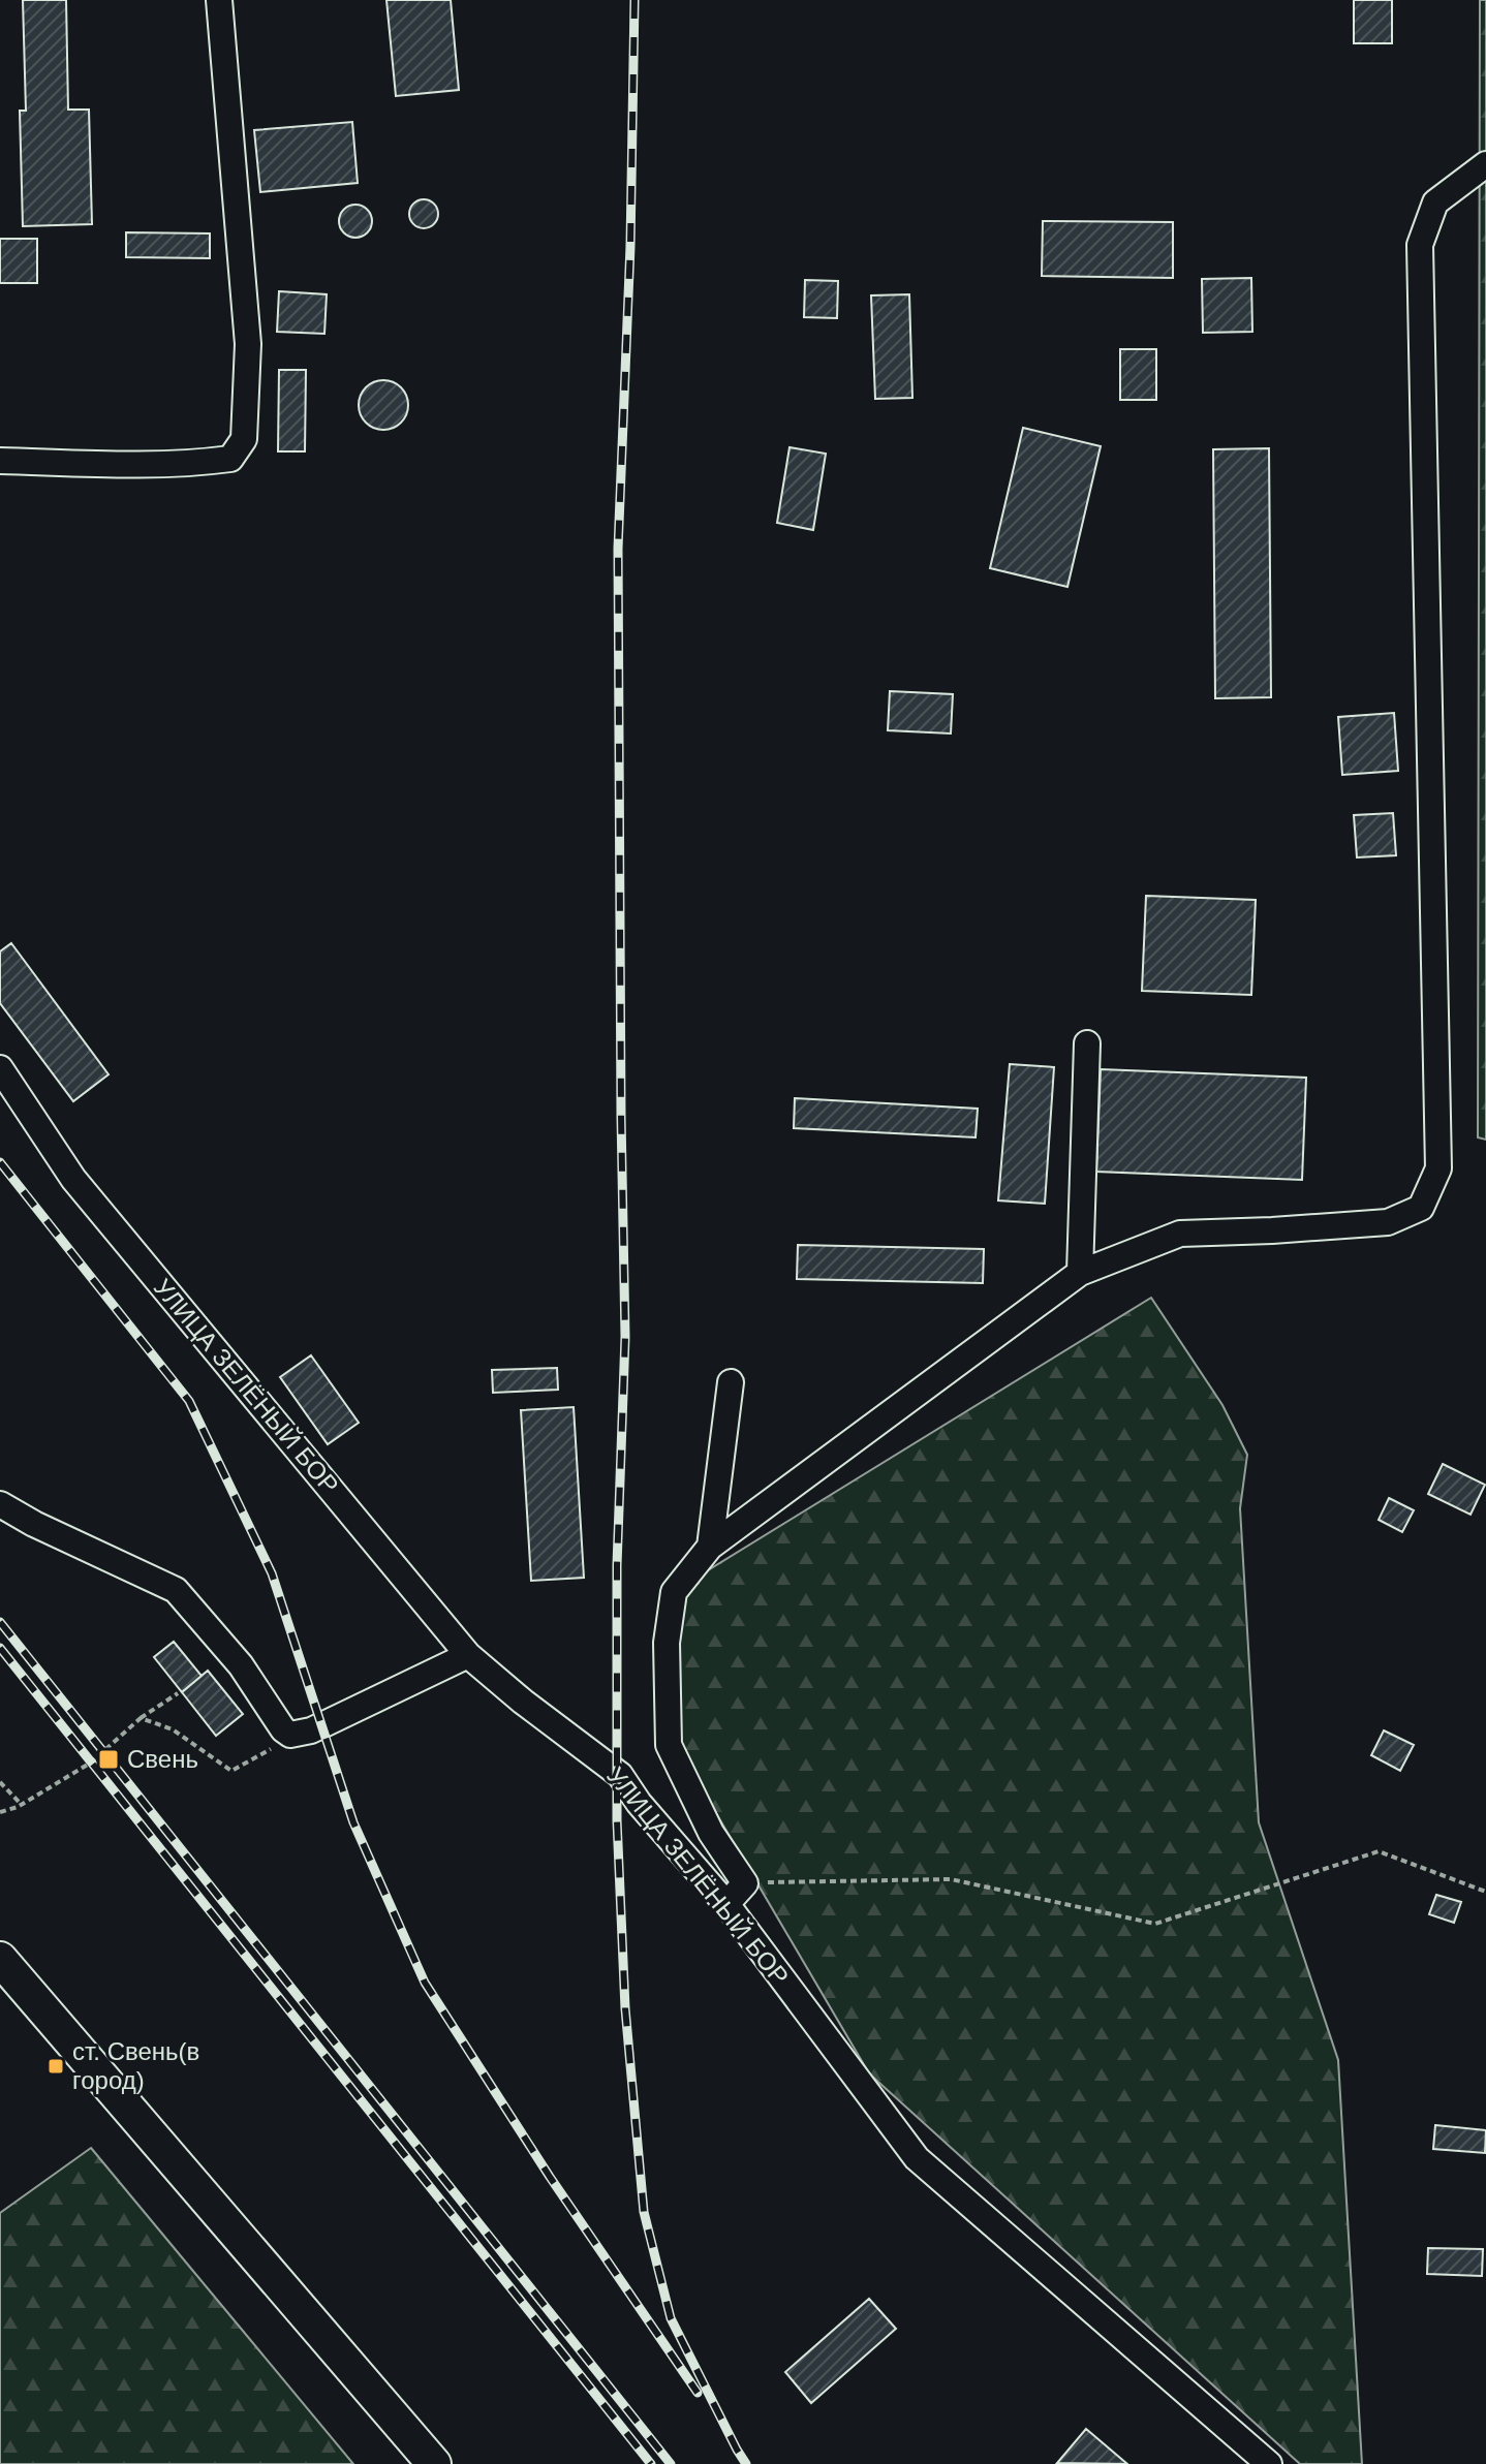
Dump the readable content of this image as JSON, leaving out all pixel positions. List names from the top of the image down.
{
  "streets": {
    "street": ["УЛИЦА ЗЕЛЁНЫЙ БОР"]
  },
  "places": {
    "transit": ["Свень", "ст. Свень(в город)"]
  }
}
